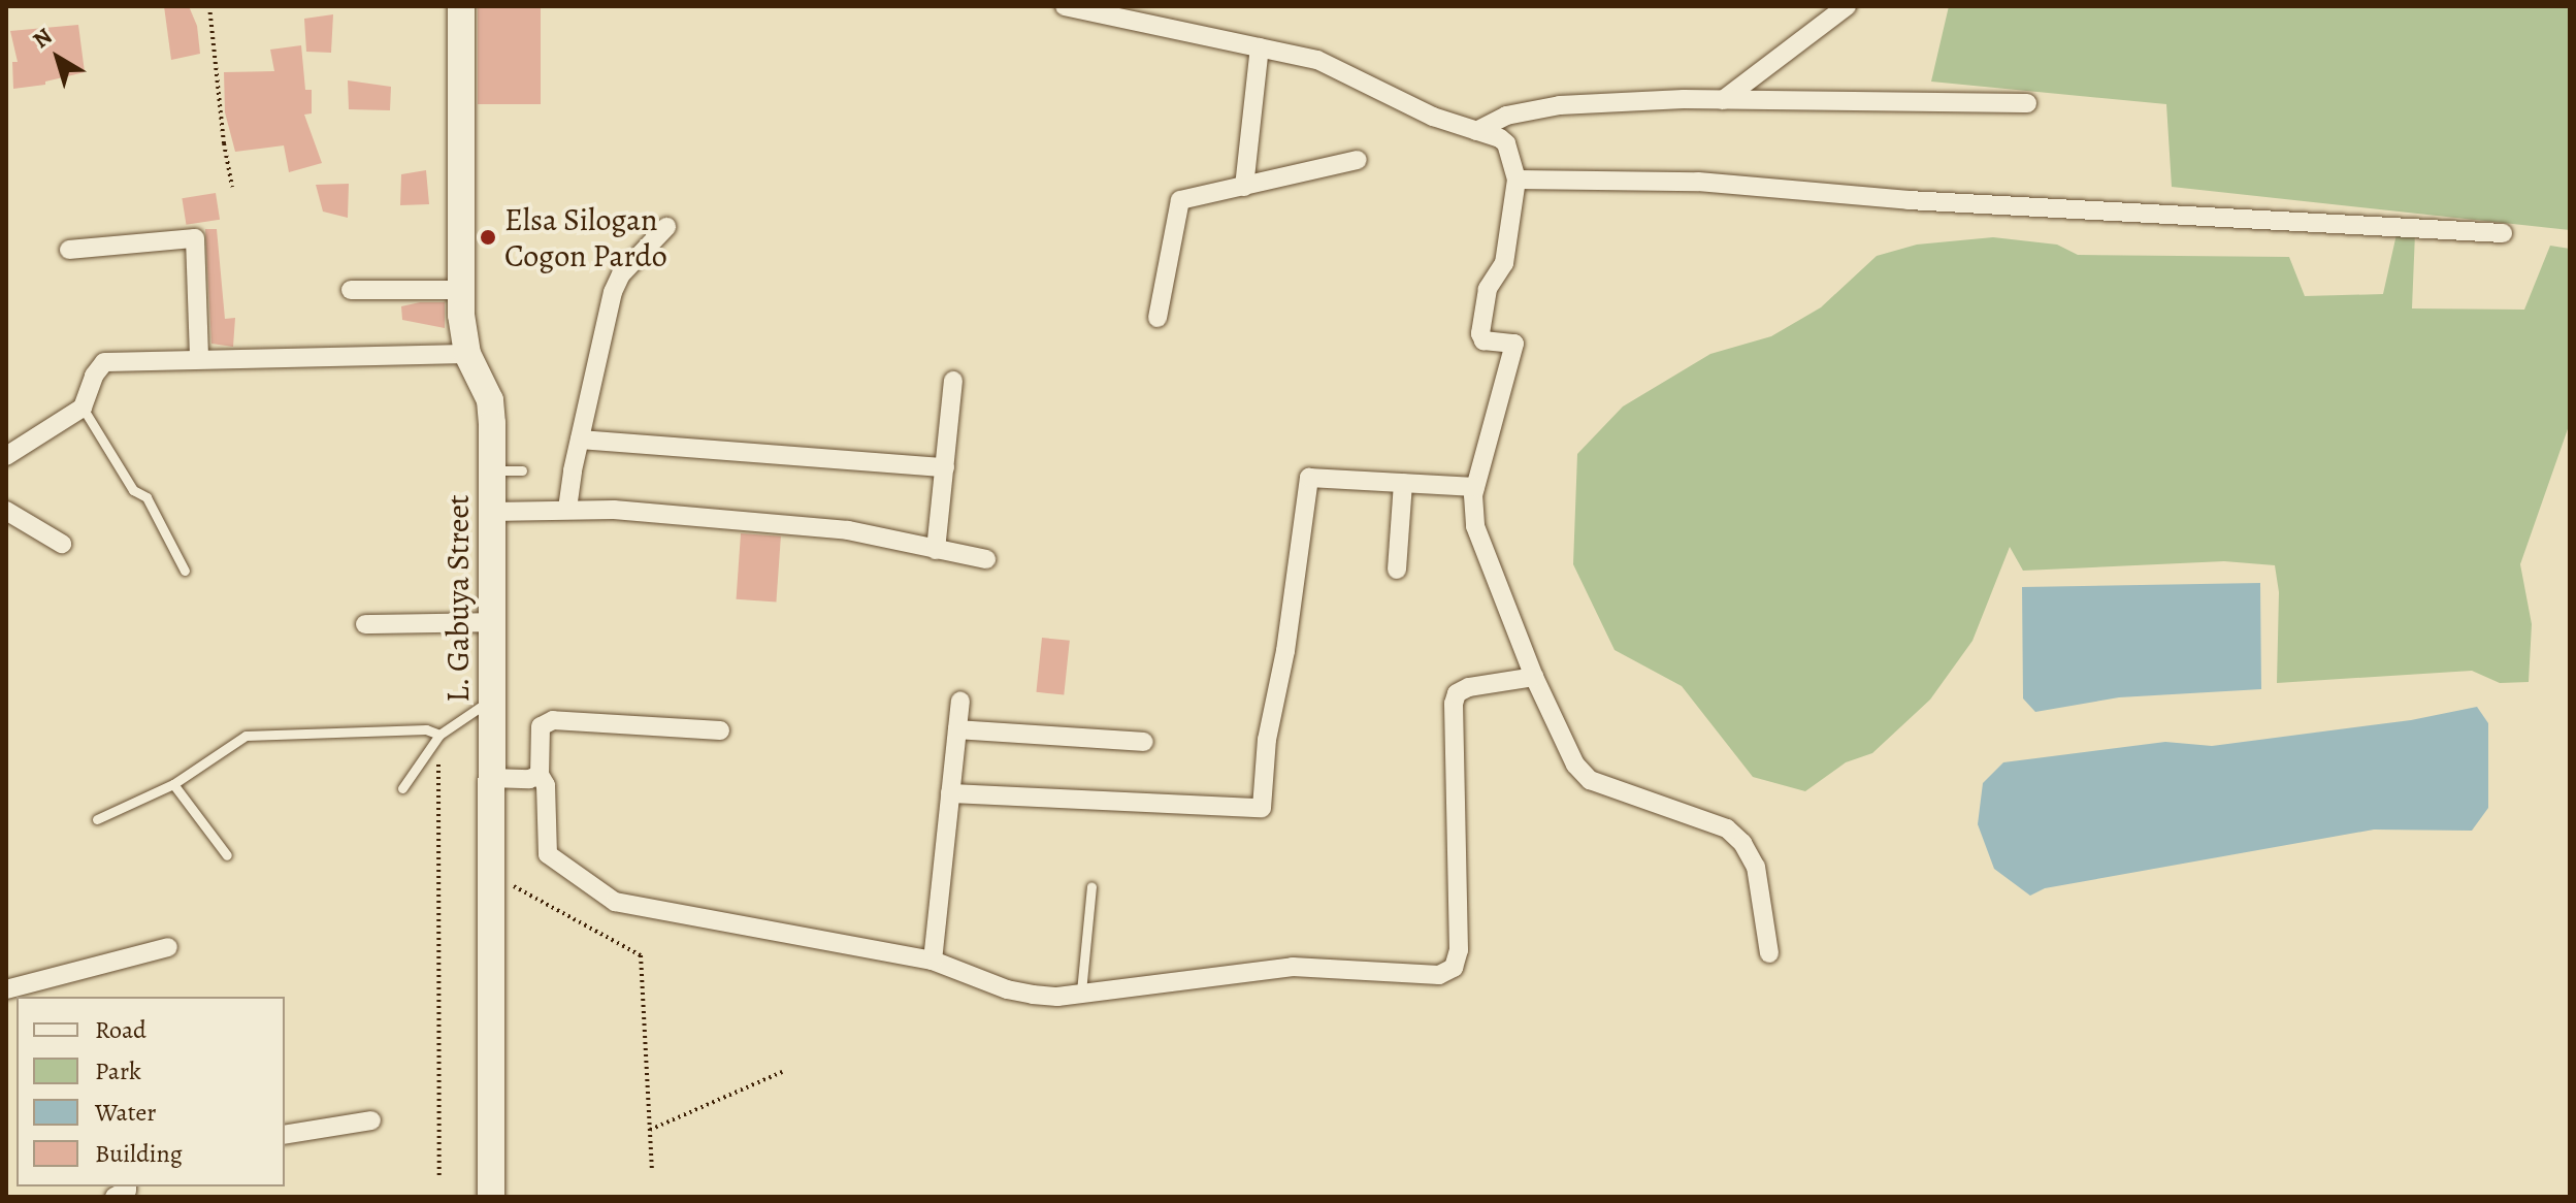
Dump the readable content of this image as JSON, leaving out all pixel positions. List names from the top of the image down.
{
  "streets": {
    "street": ["L. Gabuya Street"]
  },
  "places": ["Elsa Silogan Cogon Pardo"],
  "legend": [
    "Road",
    "Park",
    "Water",
    "Building"
  ],
  "north": "top left"
}
